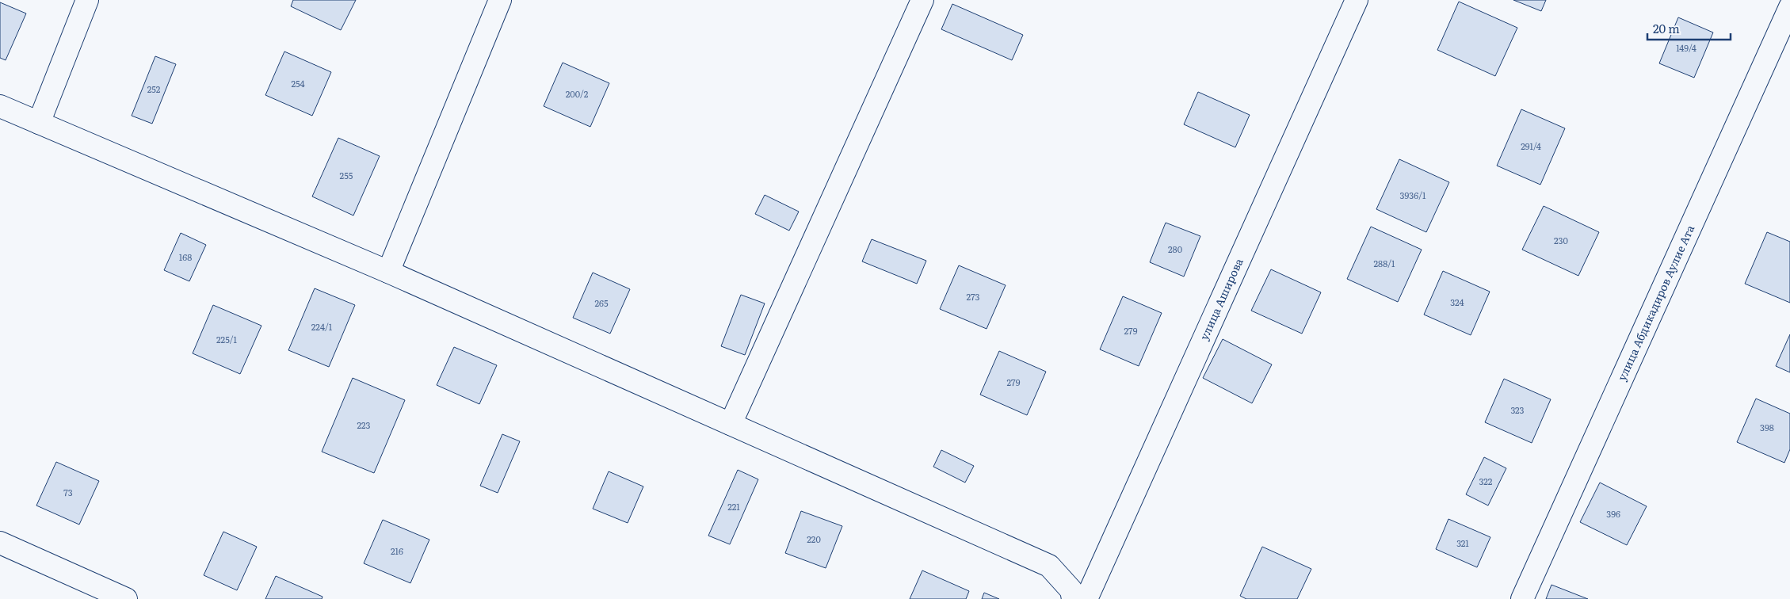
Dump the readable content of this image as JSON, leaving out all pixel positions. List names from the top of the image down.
{
  "streets": {
    "street": ["улица Аширова", "улица Абдикадиров Аулие Ата"]
  },
  "house_numbers": [
    "149/4",
    "254",
    "252",
    "200/2",
    "291/4",
    "255",
    "3936/1",
    "230",
    "280",
    "168",
    "288/1",
    "273",
    "324",
    "265",
    "224/1",
    "279",
    "225/1",
    "279",
    "323",
    "223",
    "398",
    "322",
    "73",
    "221",
    "396",
    "220",
    "321",
    "216"
  ],
  "scale_bar": "20 m"
}
